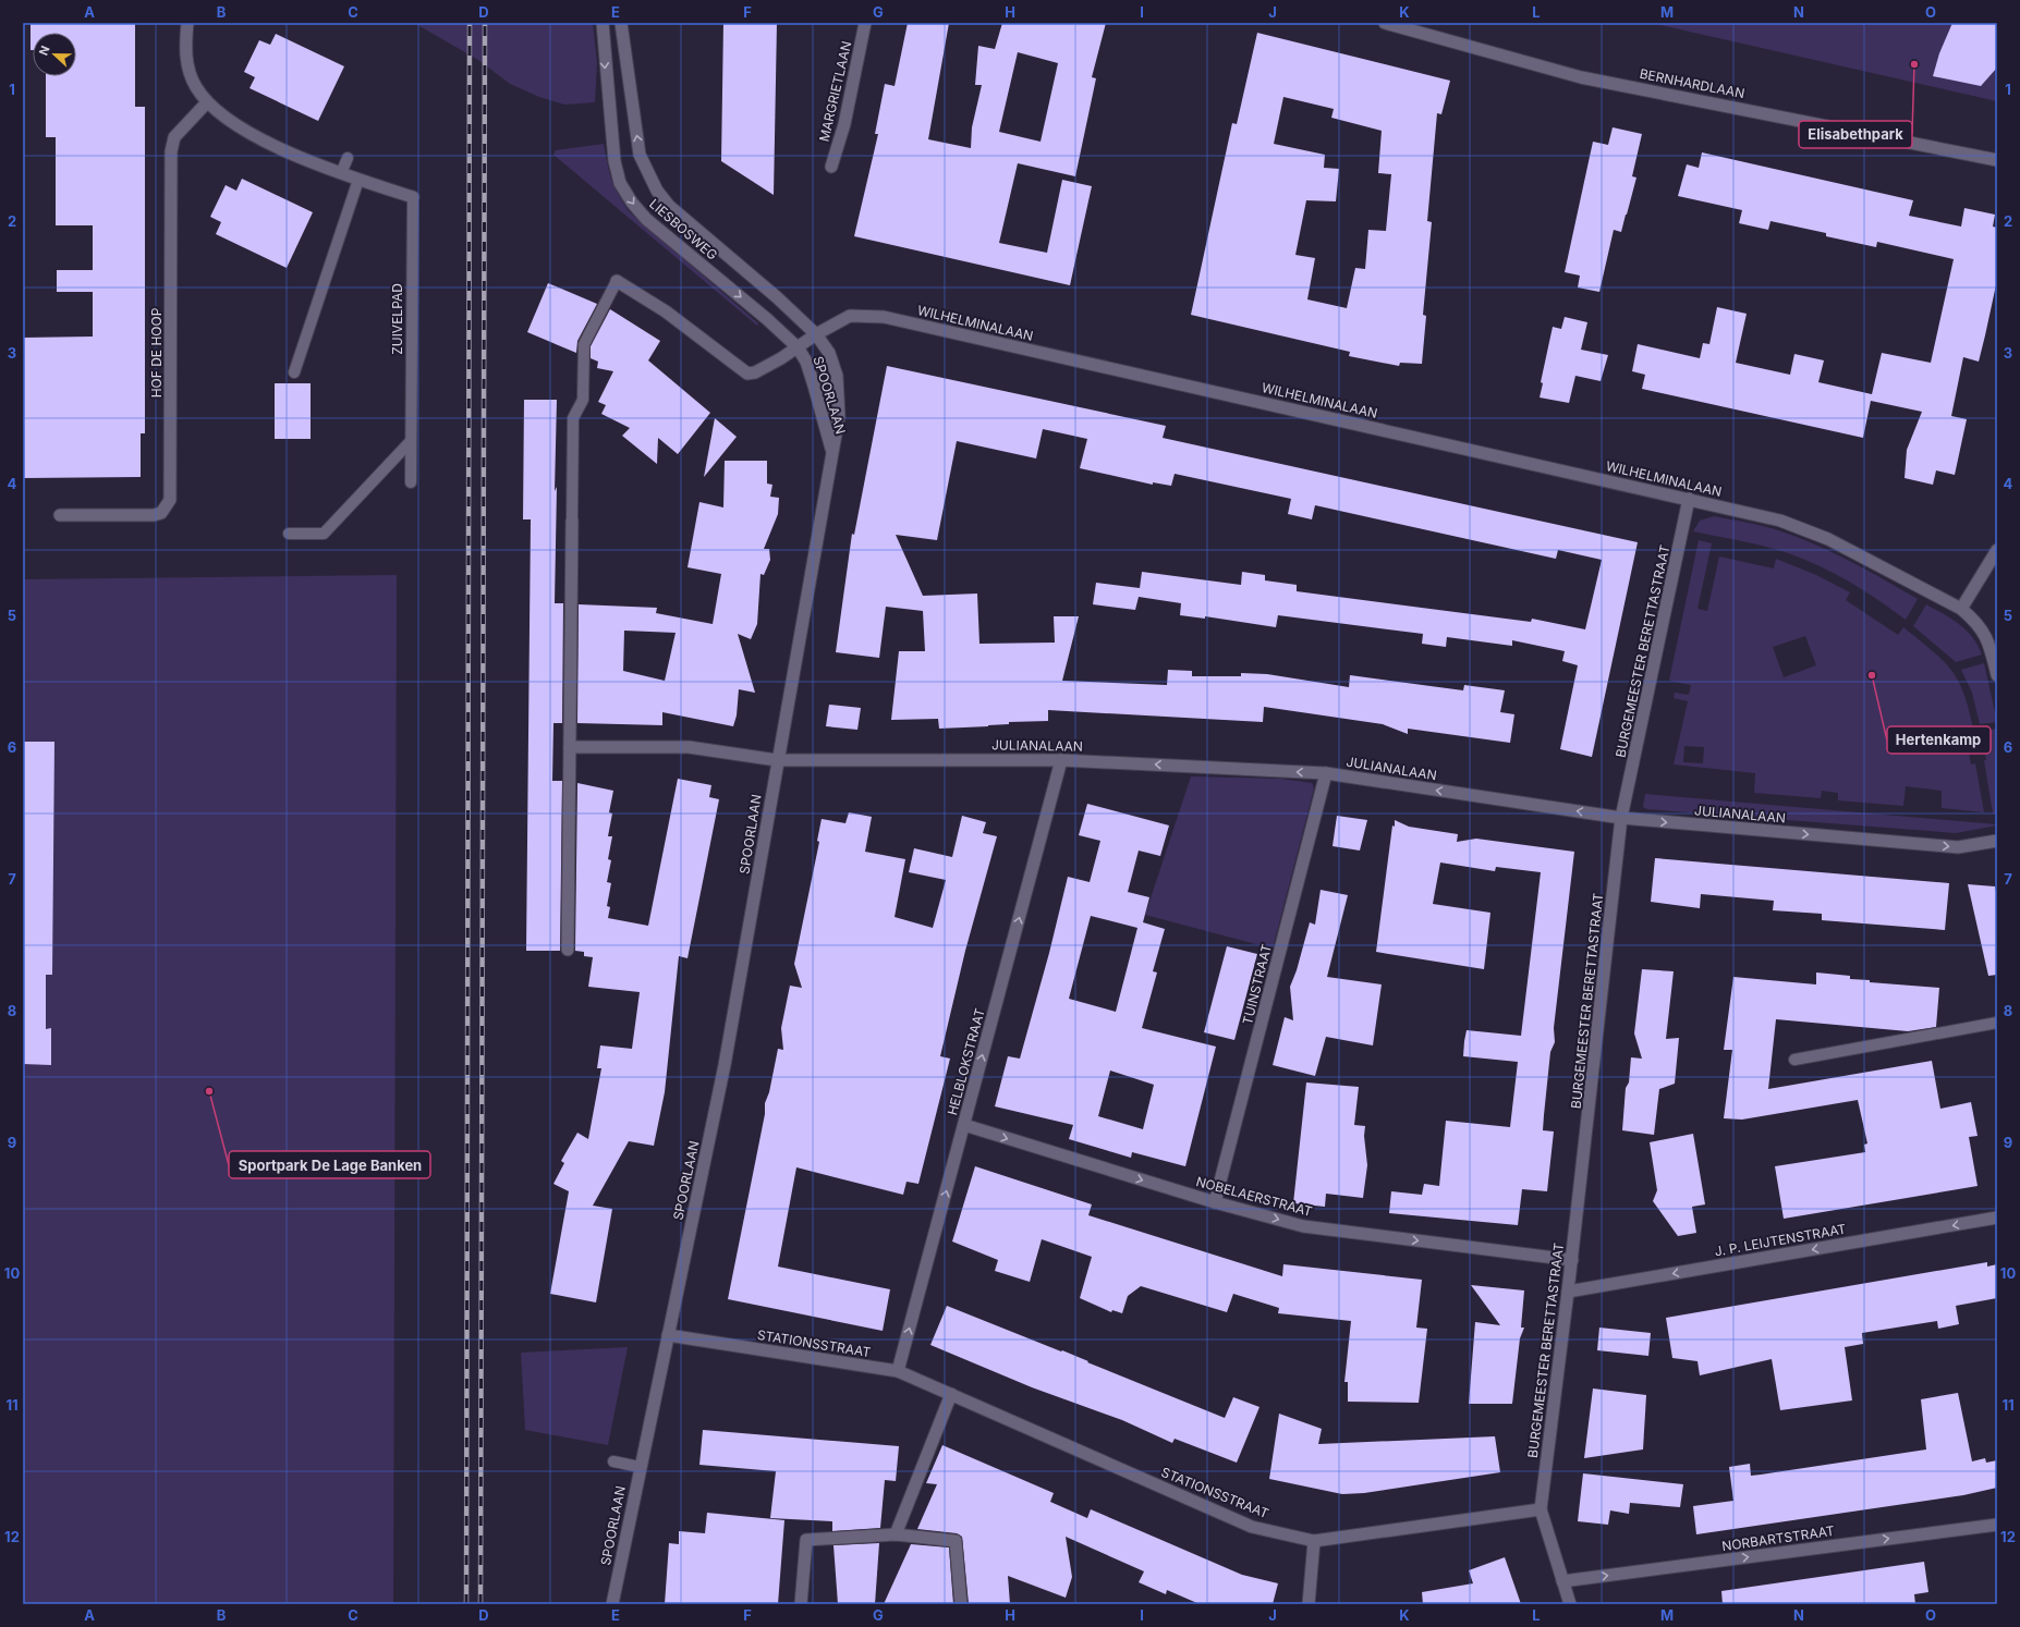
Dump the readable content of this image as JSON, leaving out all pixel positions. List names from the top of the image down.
{
  "streets": {
    "street": [
      "BERNHARDLAAN",
      "MARGRIETLAAN",
      "LIESBOSWEG",
      "WILHELMINALAAN",
      "HOF DE HOOP",
      "SPOORLAAN",
      "BURGEMEESTER BERETTASTRAAT",
      "JULIANALAAN",
      "TUINSTRAAT",
      "HELBLOKSTRAAT",
      "NOBELAERSTRAAT",
      "J. P. LEIJTENSTRAAT",
      "STATIONSSTRAAT",
      "NORBARTSTRAAT"
    ],
    "lane": ["ZUIVELPAD"]
  },
  "crossings": [
    ["LIESBOSWEG", "WILHELMINALAAN"],
    ["LIESBOSWEG", "SPOORLAAN"],
    ["WILHELMINALAAN", "SPOORLAAN"],
    ["WILHELMINALAAN", "BURGEMEESTER BERETTASTRAAT"],
    ["SPOORLAAN", "JULIANALAAN"],
    ["SPOORLAAN", "STATIONSSTRAAT"],
    ["BURGEMEESTER BERETTASTRAAT", "JULIANALAAN"],
    ["BURGEMEESTER BERETTASTRAAT", "NOBELAERSTRAAT"],
    ["BURGEMEESTER BERETTASTRAAT", "J. P. LEIJTENSTRAAT"],
    ["BURGEMEESTER BERETTASTRAAT", "STATIONSSTRAAT"],
    ["JULIANALAAN", "TUINSTRAAT"],
    ["JULIANALAAN", "HELBLOKSTRAAT"],
    ["TUINSTRAAT", "NOBELAERSTRAAT"],
    ["HELBLOKSTRAAT", "NOBELAERSTRAAT"],
    ["HELBLOKSTRAAT", "STATIONSSTRAAT"]
  ],
  "one_way": [
    "HELBLOKSTRAAT",
    "NOBELAERSTRAAT",
    "J. P. LEIJTENSTRAAT",
    "NORBARTSTRAAT"
  ],
  "places": ["Elisabethpark", "Hertenkamp", "Sportpark De Lage Banken"],
  "north": "left",
  "grid": {
    "columns": [
      "A",
      "B",
      "C",
      "D",
      "E",
      "F",
      "G",
      "H",
      "I",
      "J",
      "K",
      "L",
      "M",
      "N",
      "O"
    ],
    "rows": [
      "1",
      "2",
      "3",
      "4",
      "5",
      "6",
      "7",
      "8",
      "9",
      "10",
      "11",
      "12"
    ]
  }
}
